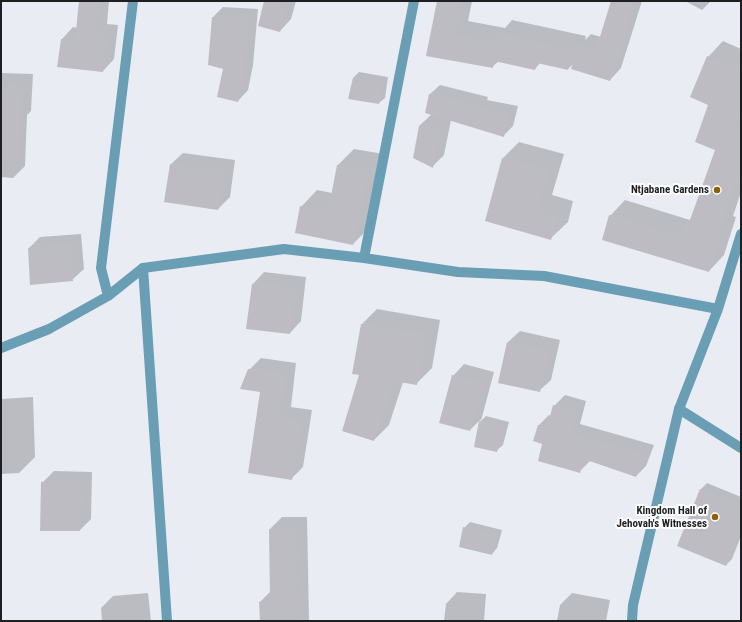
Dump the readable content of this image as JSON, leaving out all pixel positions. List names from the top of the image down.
{
  "places": ["Ntjabane Gardens", "Kingdom Hall of Jehovah's Witnesses"]
}
